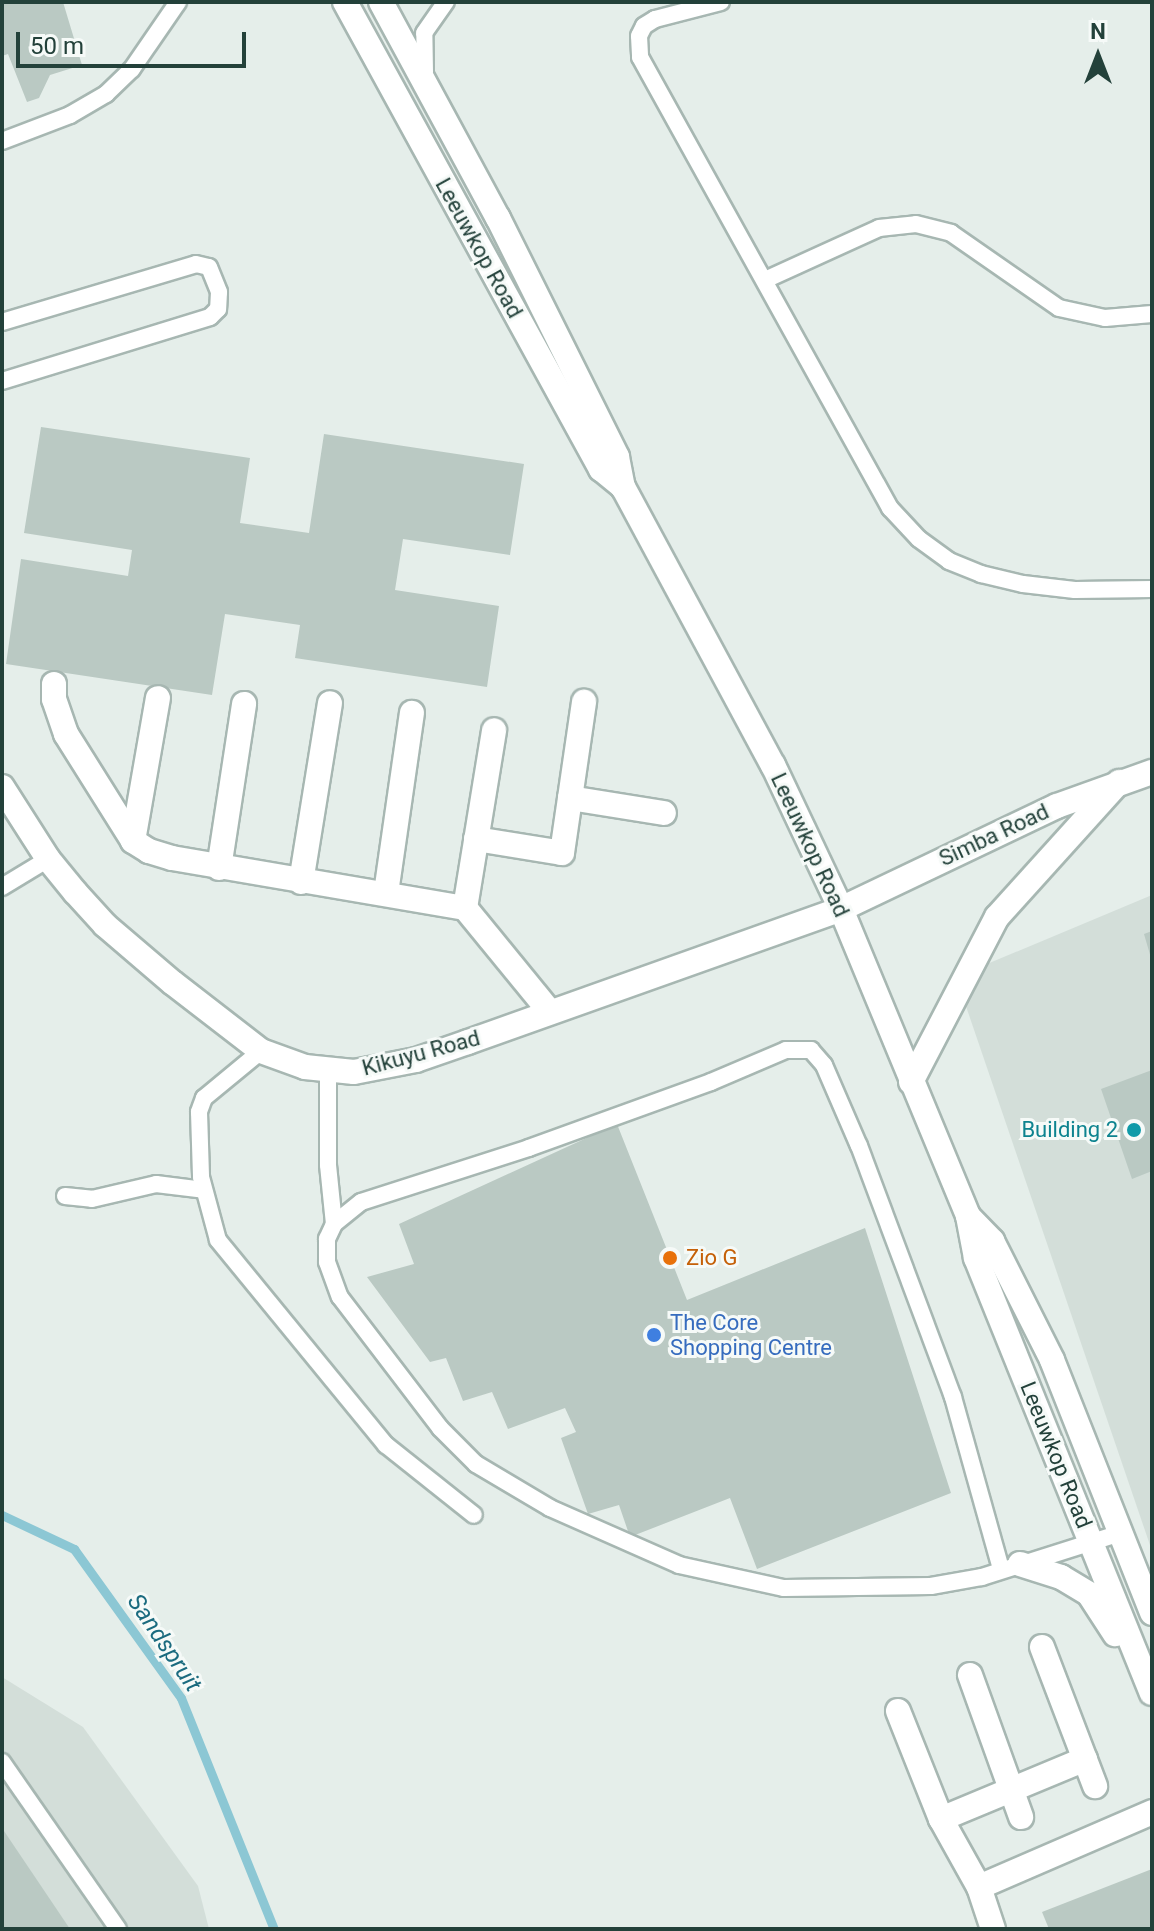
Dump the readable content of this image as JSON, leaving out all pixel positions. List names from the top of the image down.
{
  "streets": {
    "street": ["Leeuwkop Road", "Simba Road", "Kikuyu Road"]
  },
  "crossings": [
    ["Leeuwkop Road", "Simba Road"],
    ["Leeuwkop Road", "Kikuyu Road"],
    ["Simba Road", "Kikuyu Road"]
  ],
  "water": ["Sandspruit"],
  "places": ["Building 2", "Zio G", "The Core Shopping Centre"],
  "scale_bar": "50 m",
  "north": "top"
}
